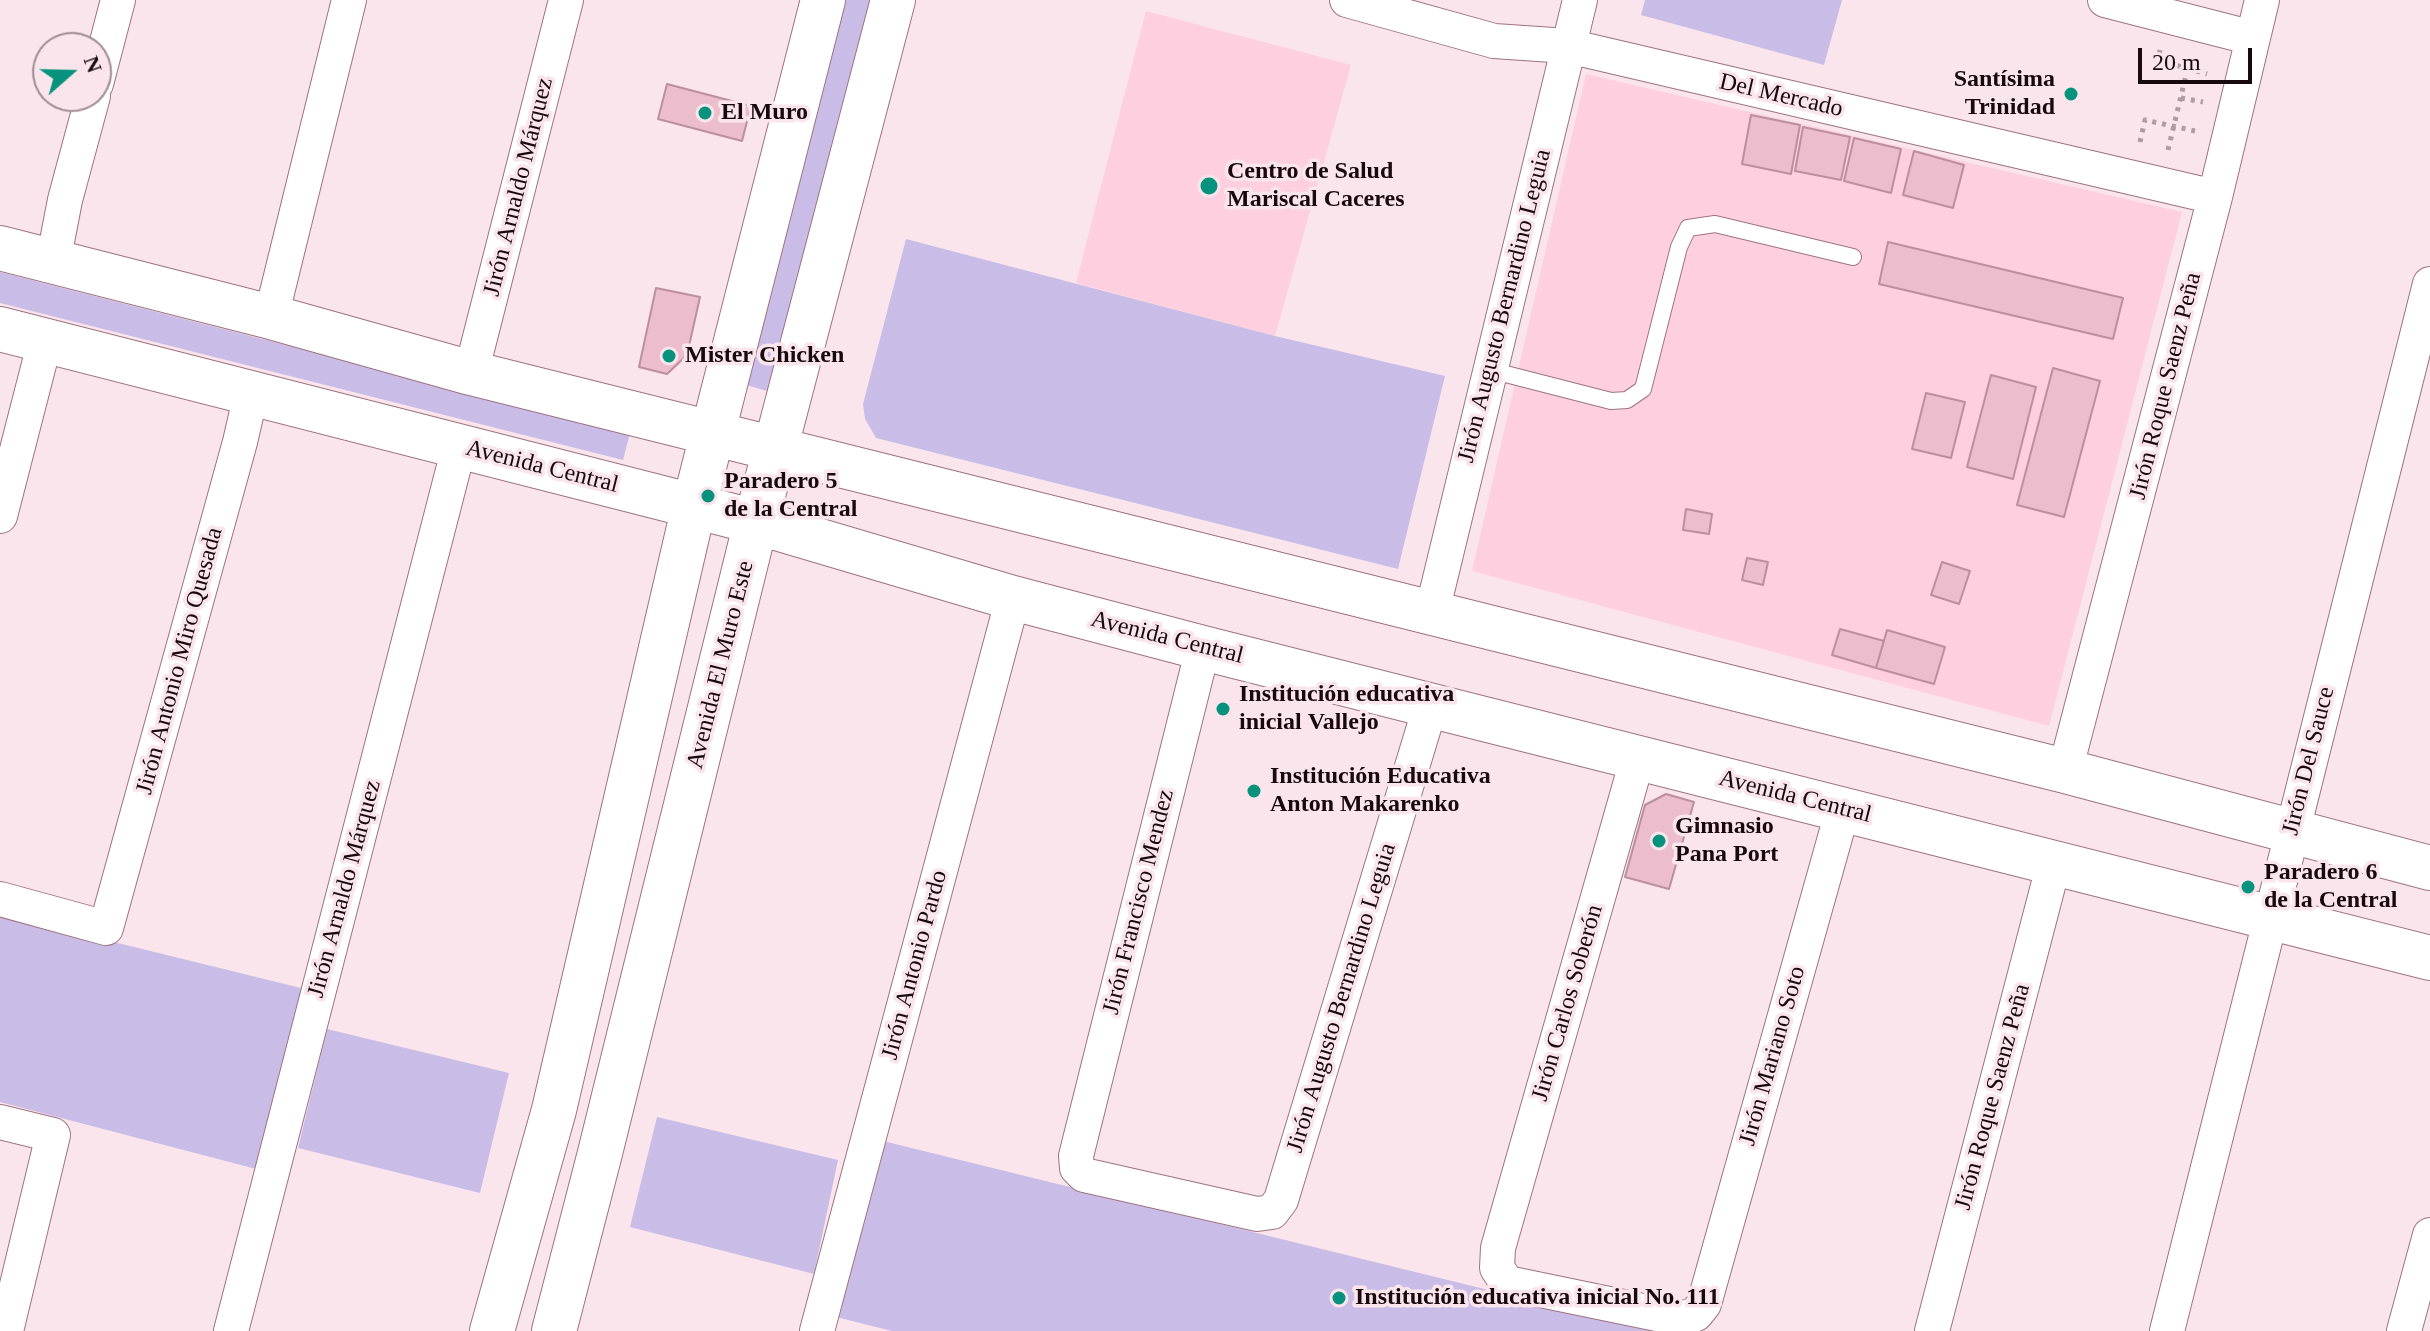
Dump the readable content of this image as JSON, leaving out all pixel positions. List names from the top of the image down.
{
  "streets": {
    "main road": ["Avenida Central", "Avenida El Muro Este"],
    "street": [
      "Del Mercado",
      "Jirón Arnaldo Márquez",
      "Jirón Augusto Bernardino Leguia",
      "Jirón Roque Saenz Peña",
      "Jirón Antonio Miro Quesada",
      "Jirón Del Sauce",
      "Jirón Francisco Mendez",
      "Jirón Antonio Pardo",
      "Jirón Carlos Soberón",
      "Jirón Mariano Soto"
    ]
  },
  "crossings": [
    ["Del Mercado", "Jirón Augusto Bernardino Leguia"],
    ["Del Mercado", "Jirón Roque Saenz Peña"],
    ["Jirón Arnaldo Márquez", "Avenida Central"],
    ["Jirón Augusto Bernardino Leguia", "Avenida Central"],
    ["Jirón Augusto Bernardino Leguia", "Jirón Francisco Mendez"],
    ["Jirón Roque Saenz Peña", "Avenida Central"],
    ["Avenida Central", "Jirón Antonio Miro Quesada"],
    ["Avenida Central", "Avenida El Muro Este"],
    ["Avenida Central", "Jirón Del Sauce"],
    ["Avenida Central", "Jirón Francisco Mendez"],
    ["Avenida Central", "Jirón Antonio Pardo"],
    ["Avenida Central", "Jirón Carlos Soberón"],
    ["Avenida Central", "Jirón Mariano Soto"],
    ["Jirón Carlos Soberón", "Jirón Mariano Soto"]
  ],
  "places": [
    "Santísima Trinidad",
    "El Muro",
    "Centro de Salud Mariscal Caceres",
    "Mister Chicken",
    "Paradero 5 de la Central",
    "Institución educativa inicial Vallejo",
    "Institución Educativa Anton Makarenko",
    "Gimnasio Pana Port",
    "Paradero 6 de la Central",
    "Institución educativa inicial No. 111"
  ],
  "scale_bar": "20 m",
  "north": "right"
}
